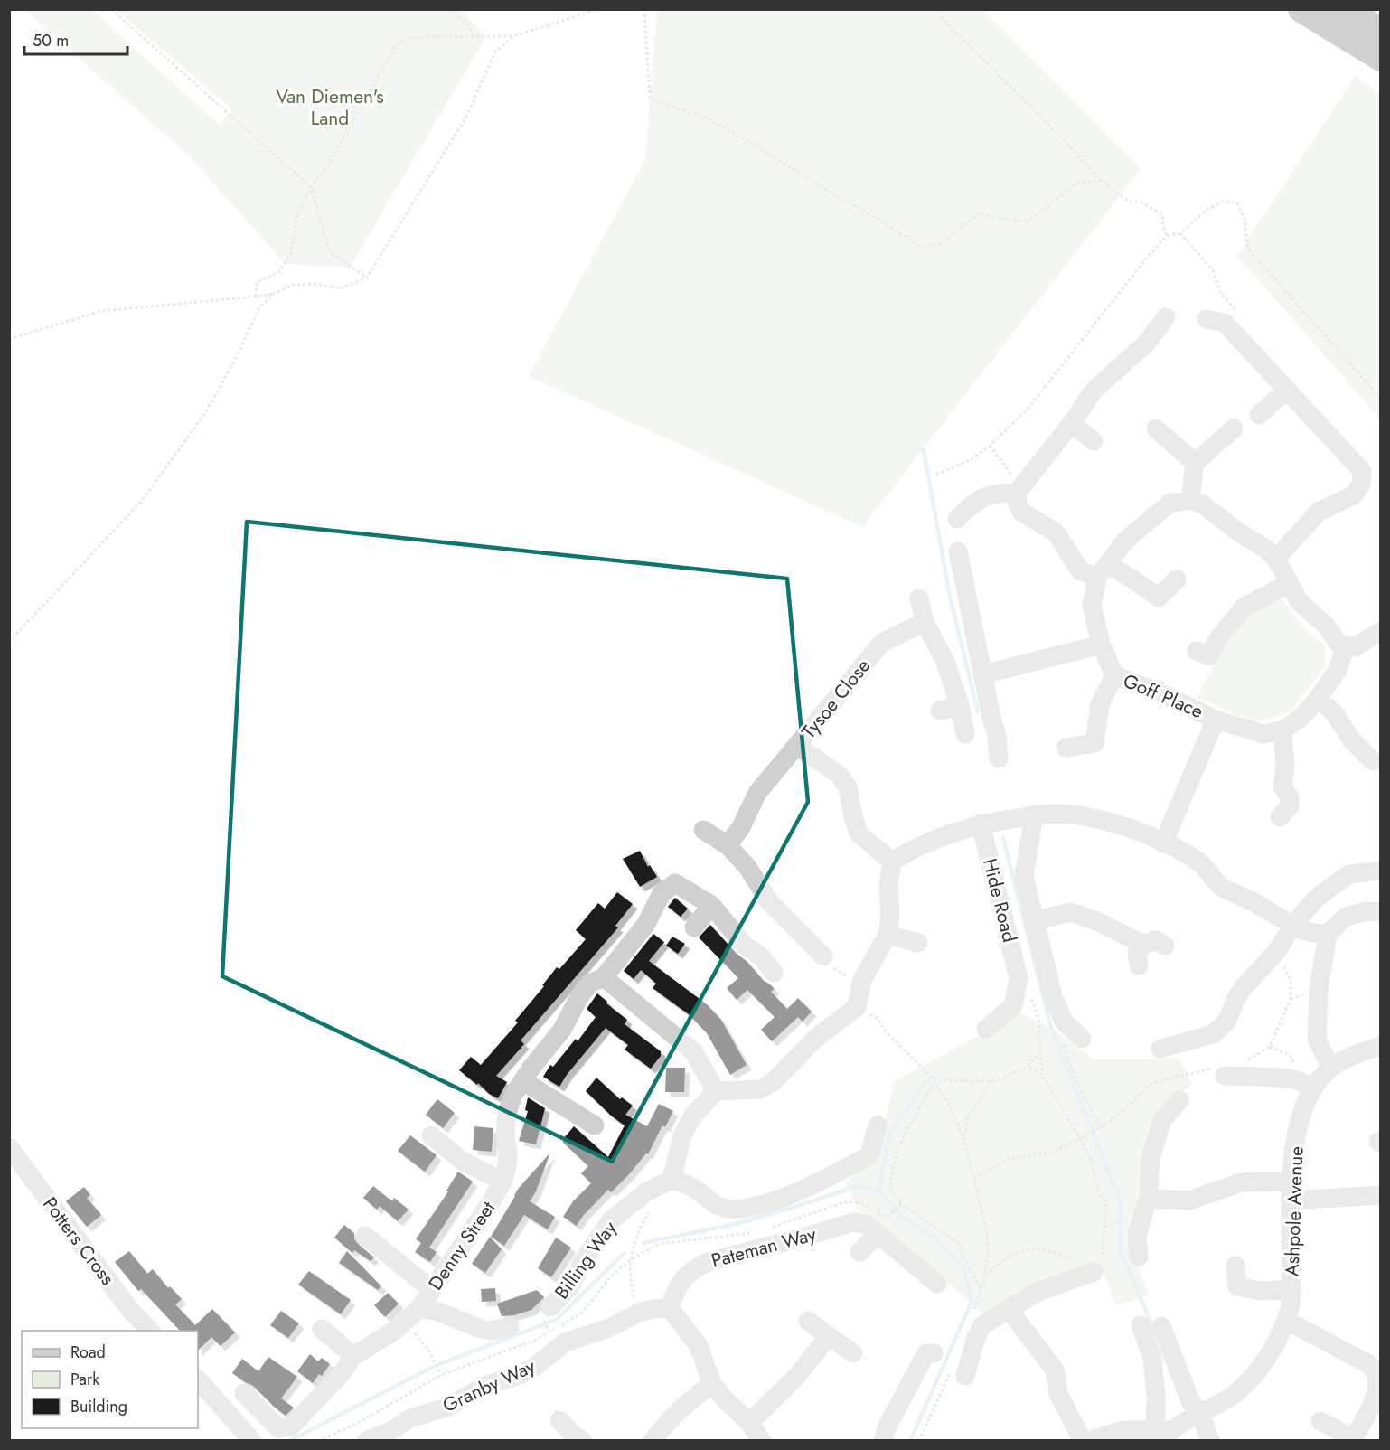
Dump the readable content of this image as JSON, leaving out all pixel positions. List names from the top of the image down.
{
  "streets": {
    "street": [
      "Goff Place",
      "Tysoe Close",
      "Hide Road",
      "Ashpole Avenue",
      "Potters Cross",
      "Denny Street",
      "Pateman Way",
      "Billing Way",
      "Granby Way"
    ]
  },
  "crossings": [
    ["Pateman Way", "Granby Way"]
  ],
  "parks": ["Van Diemen's Land"],
  "legend": ["Road", "Park", "Building"],
  "scale_bar": "50 m"
}
